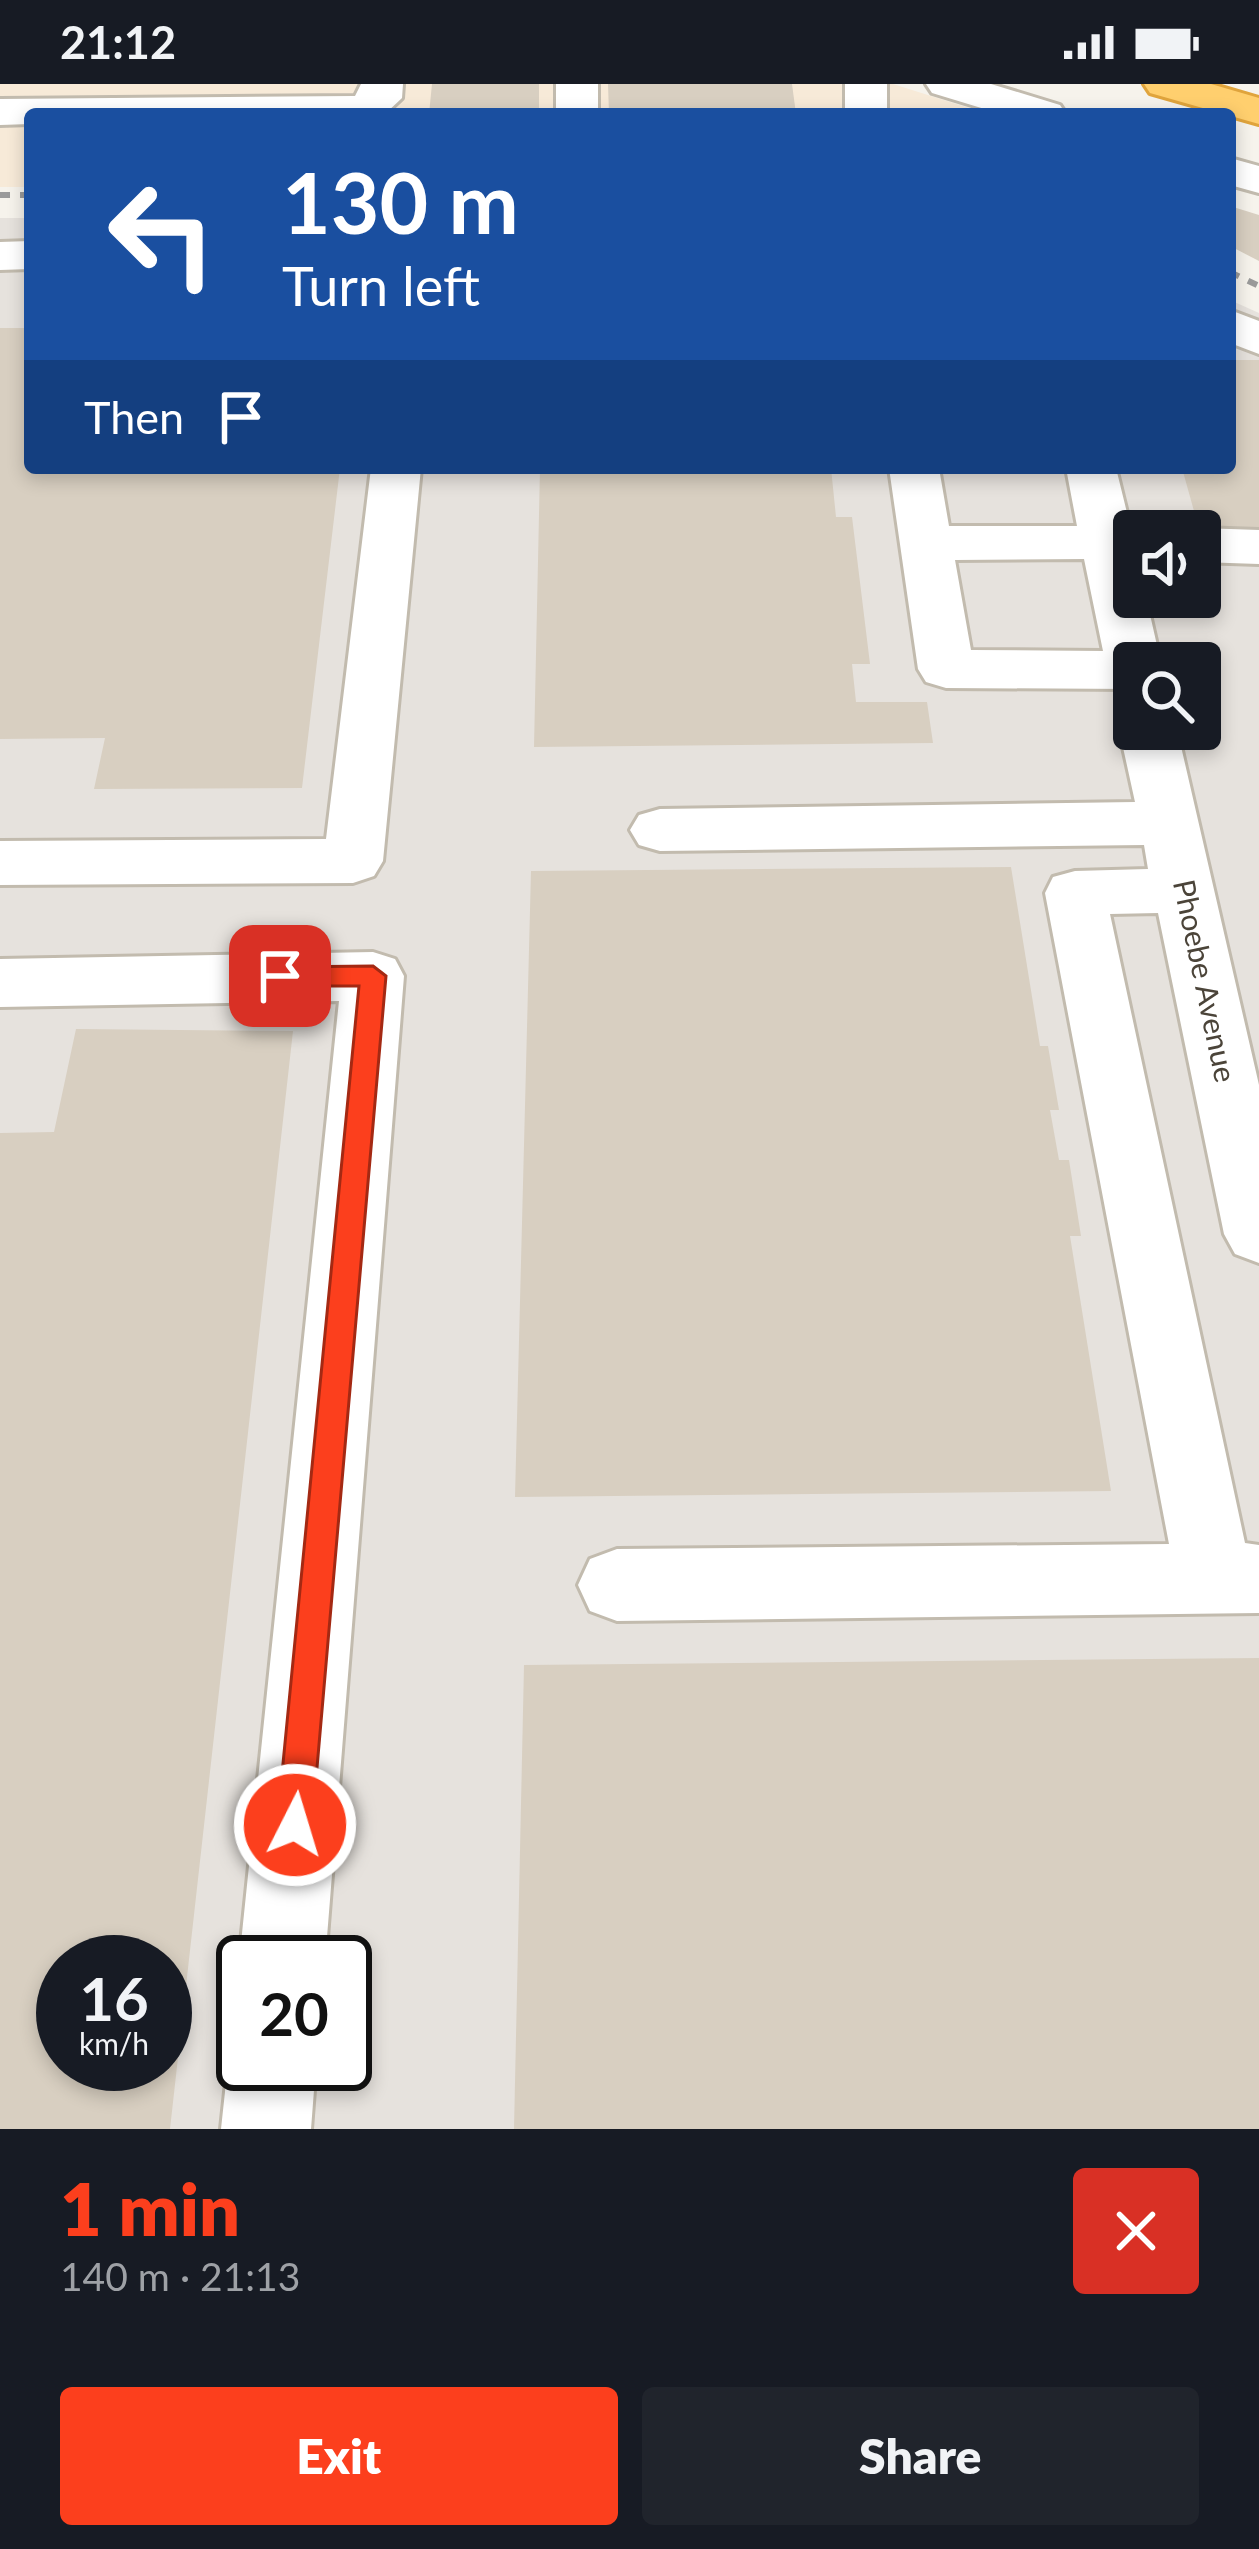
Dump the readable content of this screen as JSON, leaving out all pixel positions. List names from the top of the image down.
{
  "streets": {
    "street": ["Phoebe Avenue"]
  },
  "page": {
    "status": "21:12",
    "turn": ["130 m", "Turn left"],
    "then": "Then",
    "speed": "16 km/h",
    "limit": "20",
    "heading": ["1 min", "140 m · 21:13"],
    "buttons": ["Exit", "Share"]
  }
}
